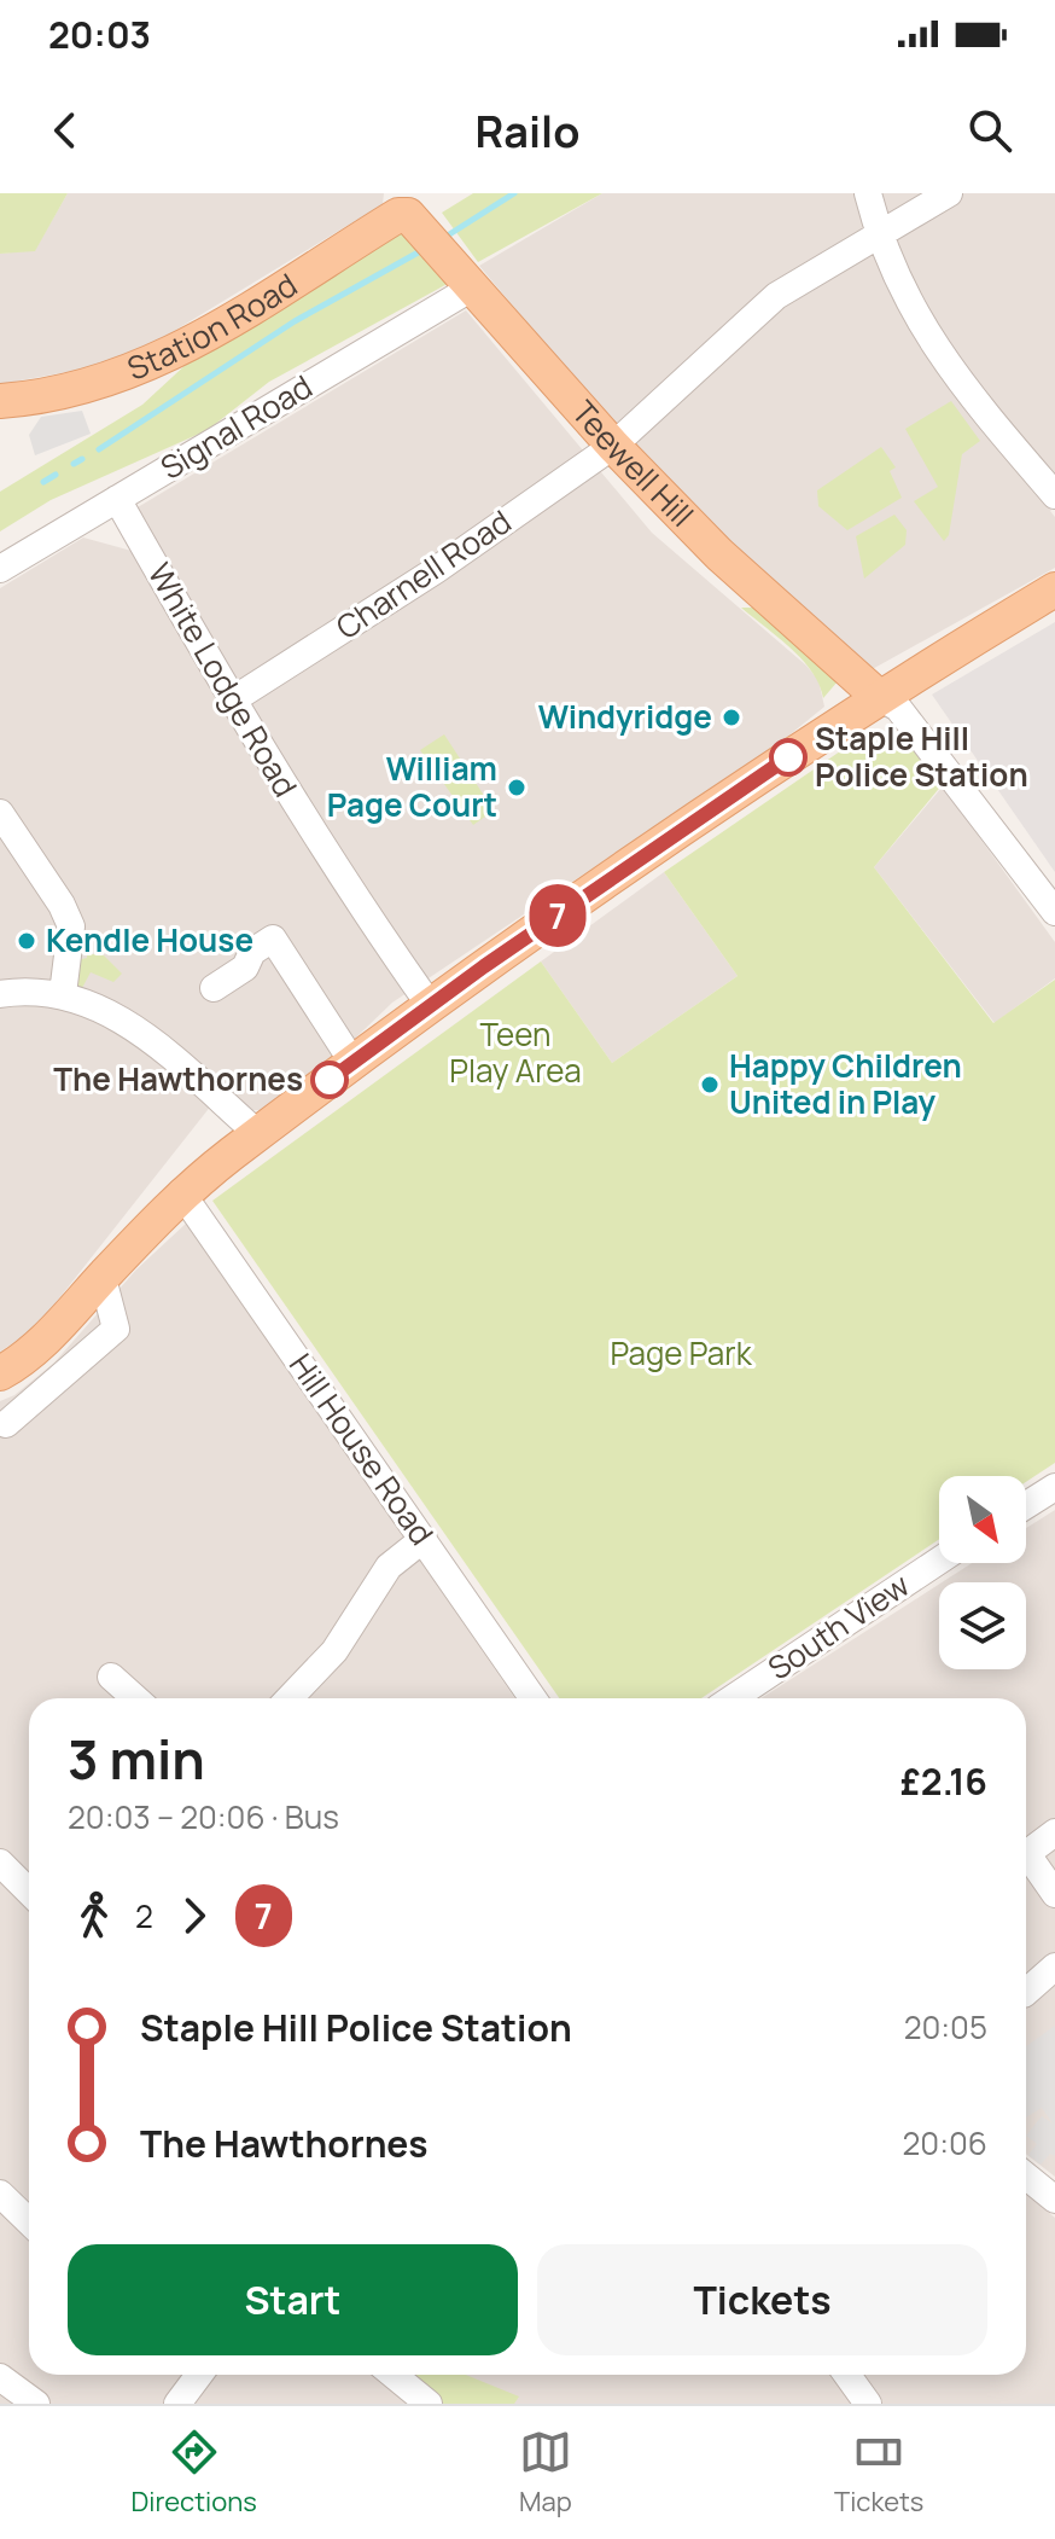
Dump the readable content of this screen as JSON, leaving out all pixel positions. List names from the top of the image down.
{
  "streets": {
    "main road": ["Station Road", "Teewell Hill"],
    "street": [
      "Signal Road",
      "Charnell Road",
      "White Lodge Road",
      "Hill House Road",
      "South View"
    ]
  },
  "crossings": [
    ["Station Road", "Teewell Hill"],
    ["Signal Road", "Teewell Hill"],
    ["Signal Road", "White Lodge Road"],
    ["Teewell Hill", "Charnell Road"],
    ["Charnell Road", "White Lodge Road"]
  ],
  "parks": ["Teen Play Area", "Page Park"],
  "places": [
    "Windyridge",
    "Staple Hill Police Station",
    "William Page Court",
    "Kendle House",
    "The Hawthornes",
    "Happy Children United in Play"
  ],
  "lines": ["bus line 7"],
  "north": "bottom right",
  "page": {
    "status": "20:03",
    "header": "Railo",
    "on_map": "7",
    "heading": ["3 min", "20:03 – 20:06 · Bus", "£2.16"],
    "legs": ["2", "7"],
    "list": [
      {
        "name": "Staple Hill Police Station",
        "value": "20:05"
      },
      {
        "name": "The Hawthornes",
        "value": "20:06"
      }
    ],
    "buttons": ["Start", "Tickets"],
    "tabs": ["Directions", "Map", "Tickets"]
  }
}
